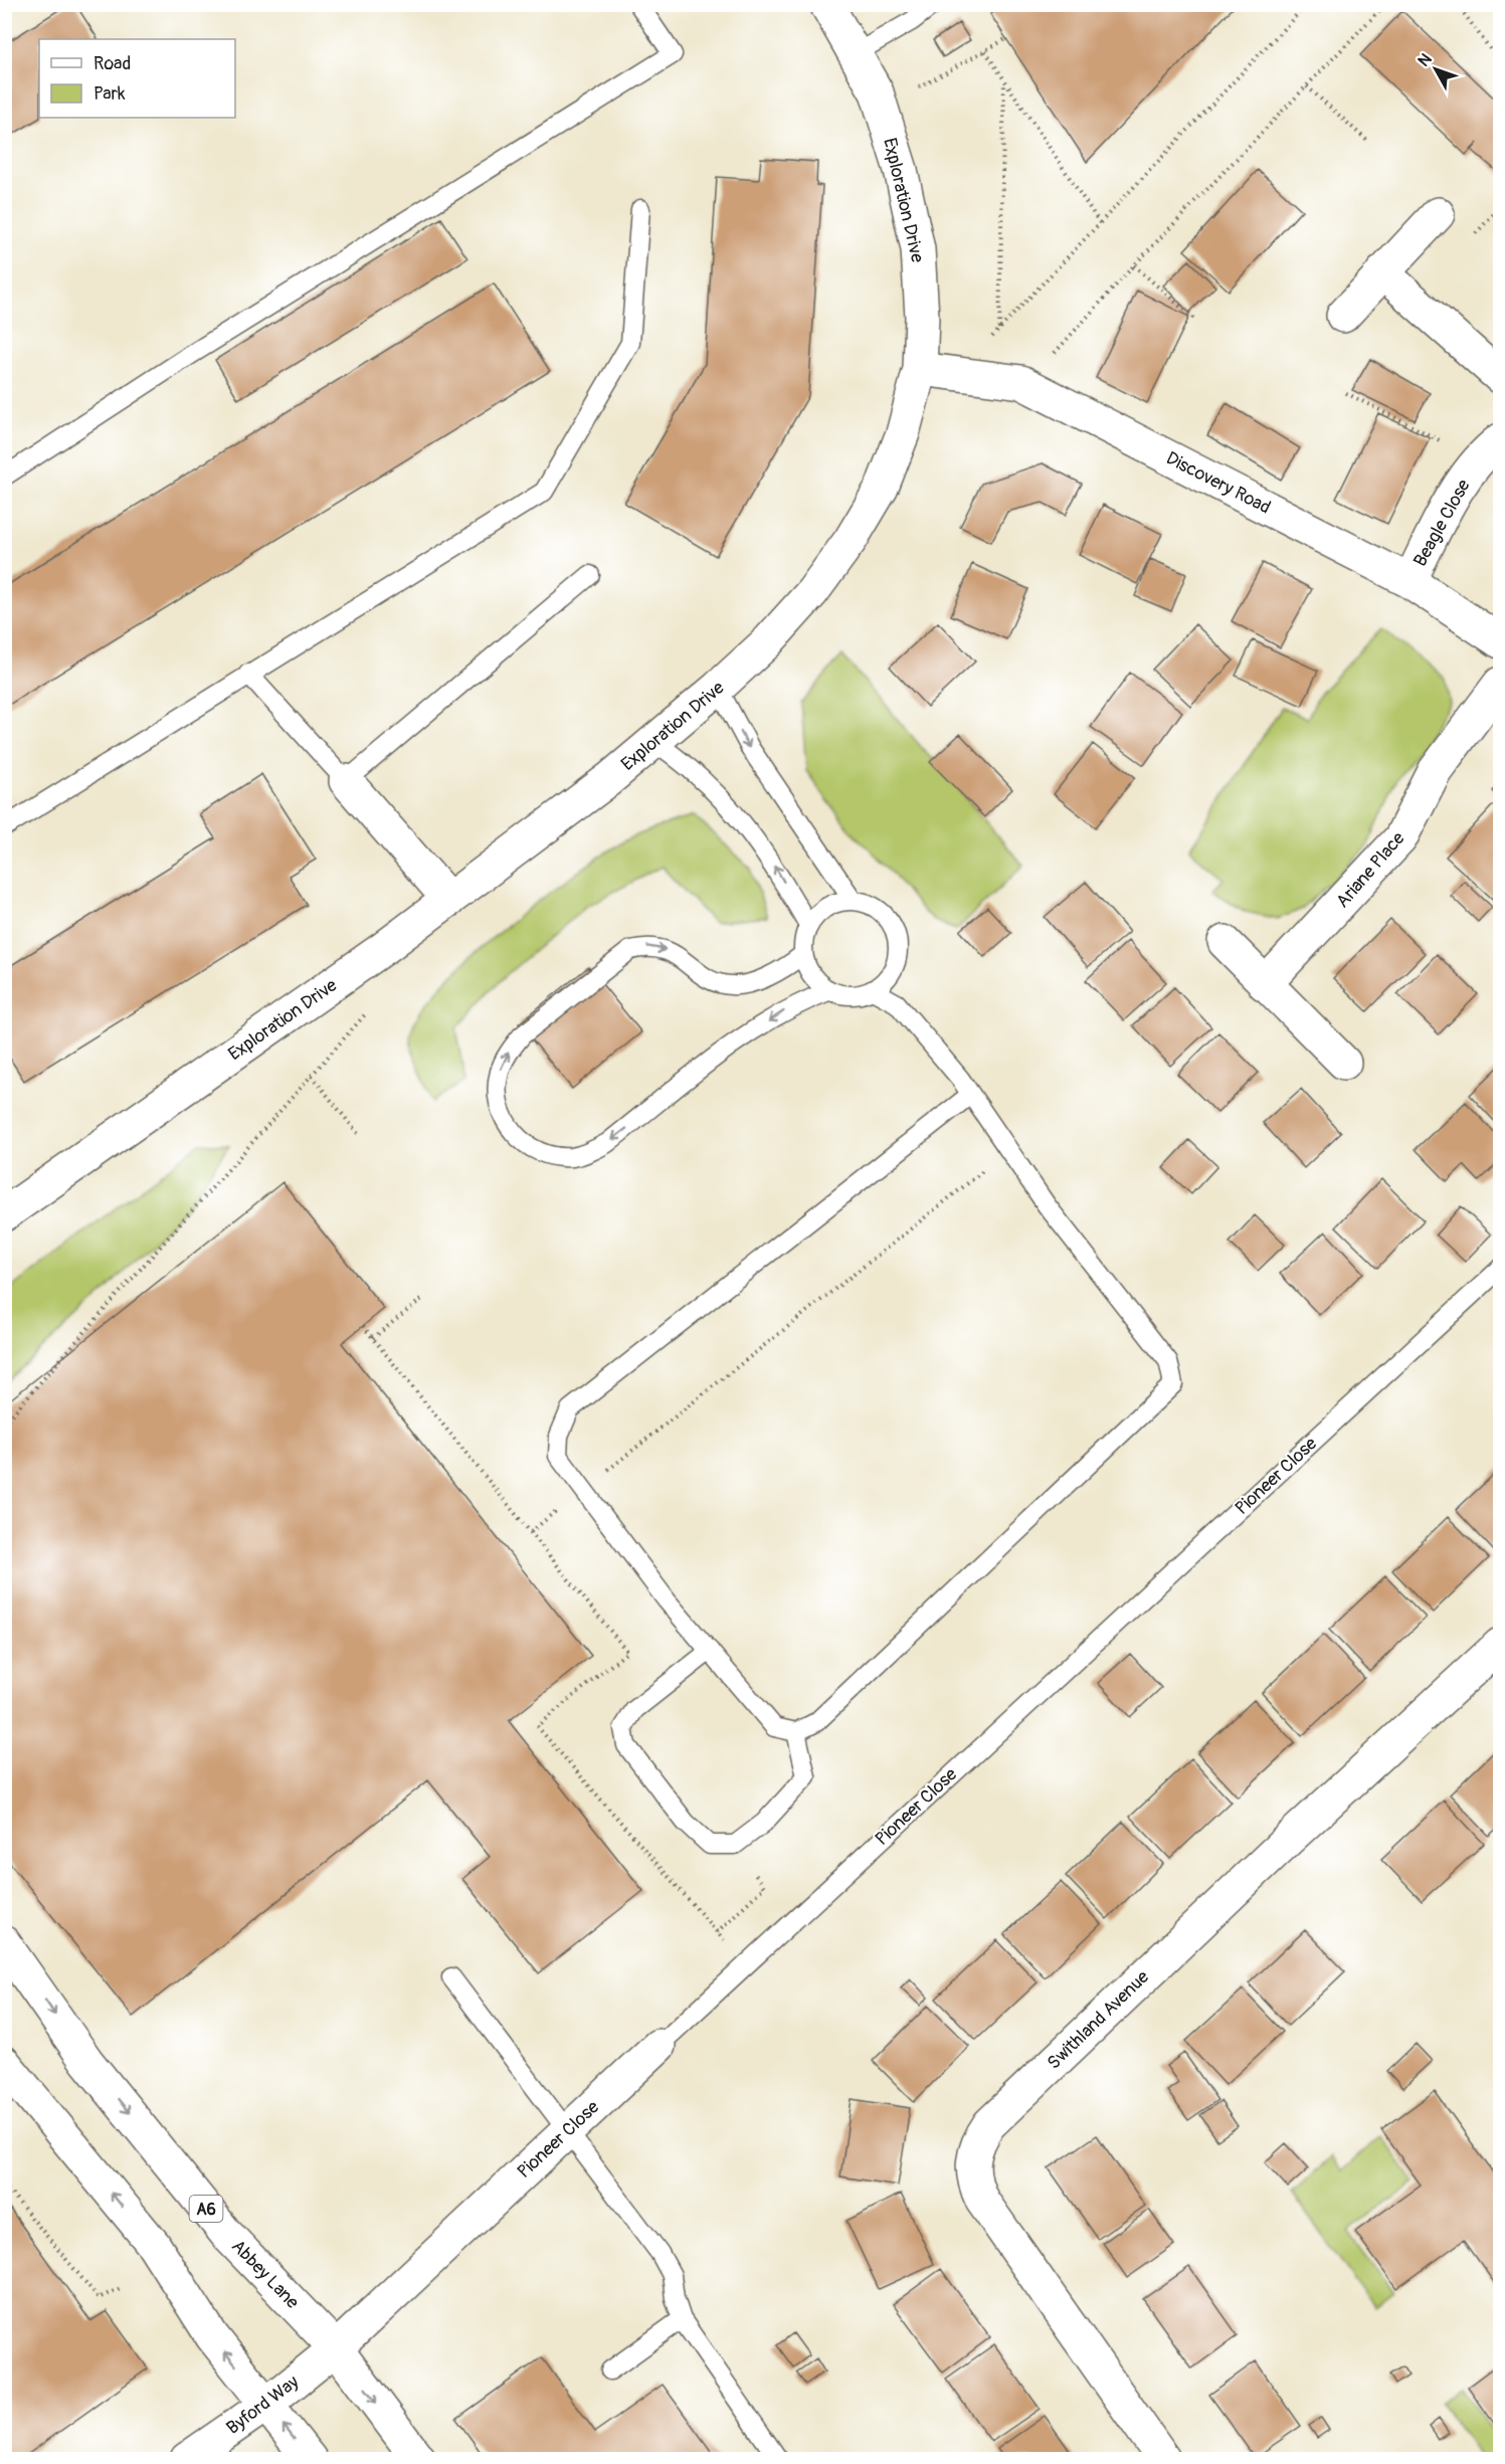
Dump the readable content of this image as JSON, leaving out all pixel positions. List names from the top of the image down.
{
  "streets": {
    "street": [
      "Exploration Drive",
      "Discovery Road",
      "Beagle Close",
      "Ariane Place",
      "Pioneer Close",
      "Swithland Avenue",
      "A6",
      "Abbey Lane",
      "Byford Way"
    ]
  },
  "crossings": [
    ["Exploration Drive", "Discovery Road"],
    ["Discovery Road", "Beagle Close"],
    ["Pioneer Close", "Abbey Lane"],
    ["Pioneer Close", "Byford Way"],
    ["Abbey Lane", "Byford Way"]
  ],
  "legend": ["Road", "Park"],
  "north": "top left"
}
